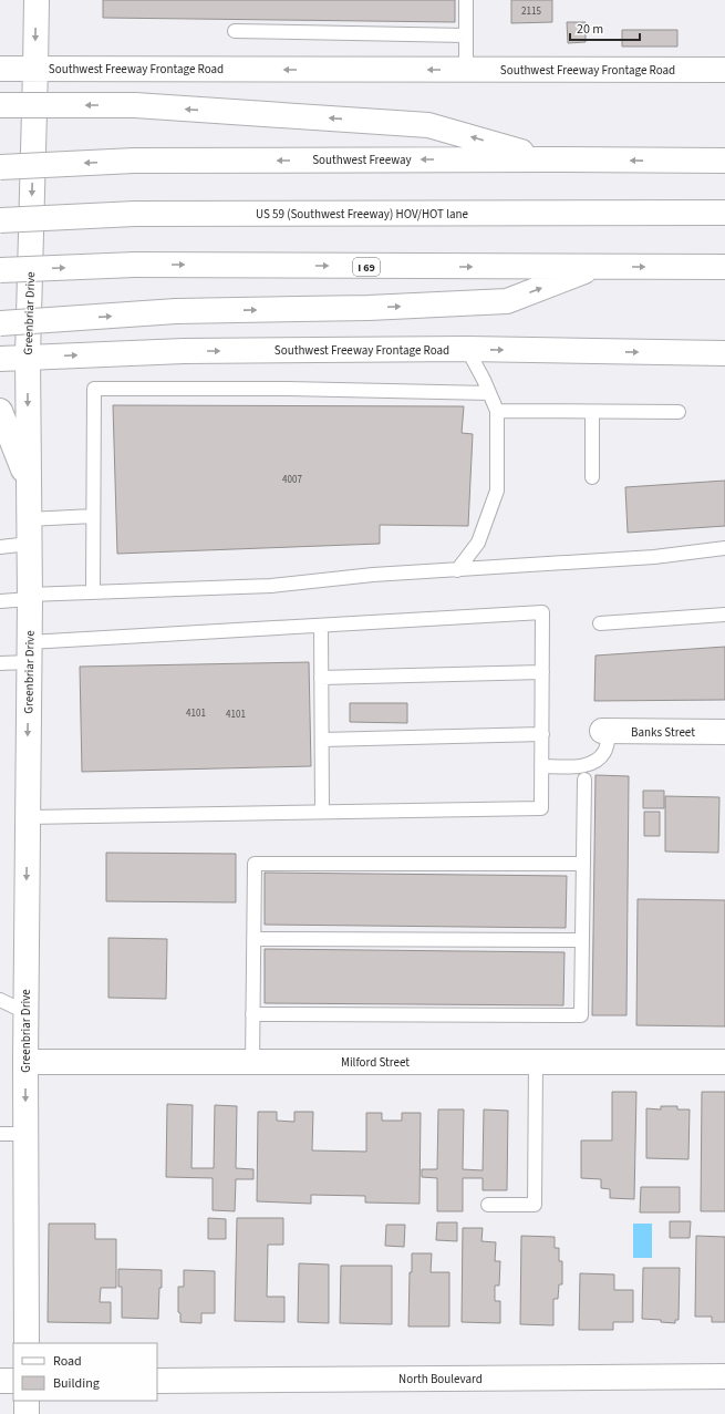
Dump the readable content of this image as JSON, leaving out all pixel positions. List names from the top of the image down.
{
  "streets": {
    "main road": [
      "Southwest Freeway Frontage Road",
      "Southwest Freeway",
      "US 59 (Southwest Freeway) HOV/HOT lane",
      "I 69",
      "Greenbriar Drive",
      "Banks Street",
      "Milford Street",
      "North Boulevard"
    ]
  },
  "crossings": [
    ["Southwest Freeway Frontage Road", "Greenbriar Drive"],
    ["Greenbriar Drive", "Milford Street"]
  ],
  "one_way": ["Greenbriar Drive"],
  "house_numbers": [
    "2115",
    "4007",
    "4101",
    "4101"
  ],
  "legend": ["Road", "Building"],
  "scale_bar": "20 m"
}
